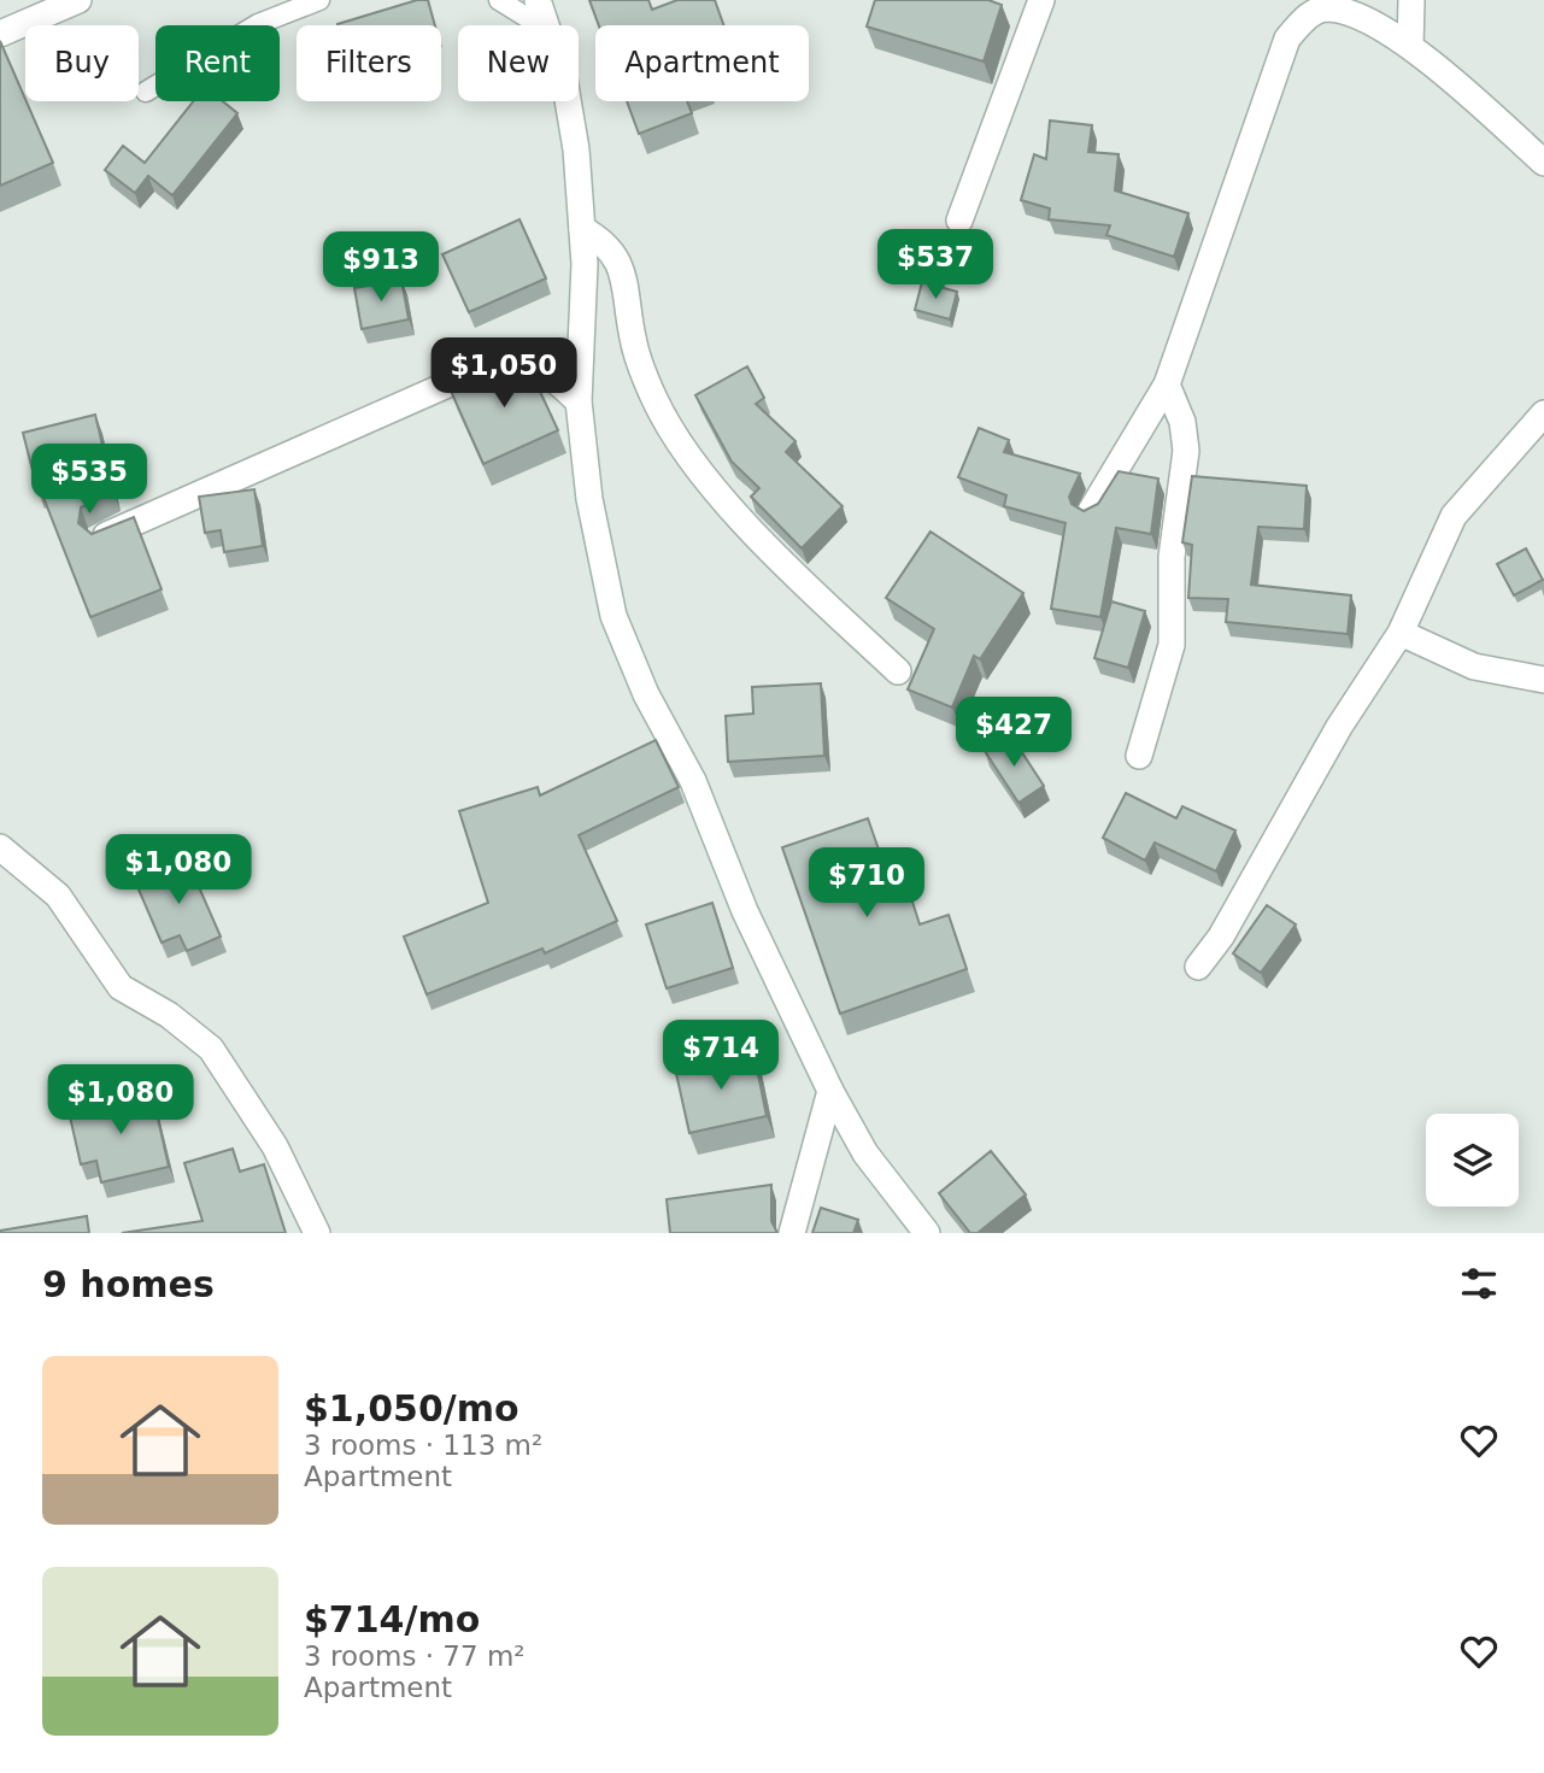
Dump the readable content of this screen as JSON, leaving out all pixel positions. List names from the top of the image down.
{
  "page": {
    "chip": [
      "Buy",
      "Rent",
      "Filters",
      "New",
      "Apartment"
    ],
    "price": [
      "$537",
      "$913",
      "$1,050",
      "$535",
      "$427",
      "$1,080",
      "$710",
      "$714",
      "$1,080"
    ],
    "heading": "9 homes",
    "list": [
      {
        "name": "$1,050/mo",
        "note": "3 rooms · 113 m² · Apartment"
      },
      {
        "name": "$714/mo",
        "note": "3 rooms · 77 m² · Apartment"
      }
    ]
  }
}
